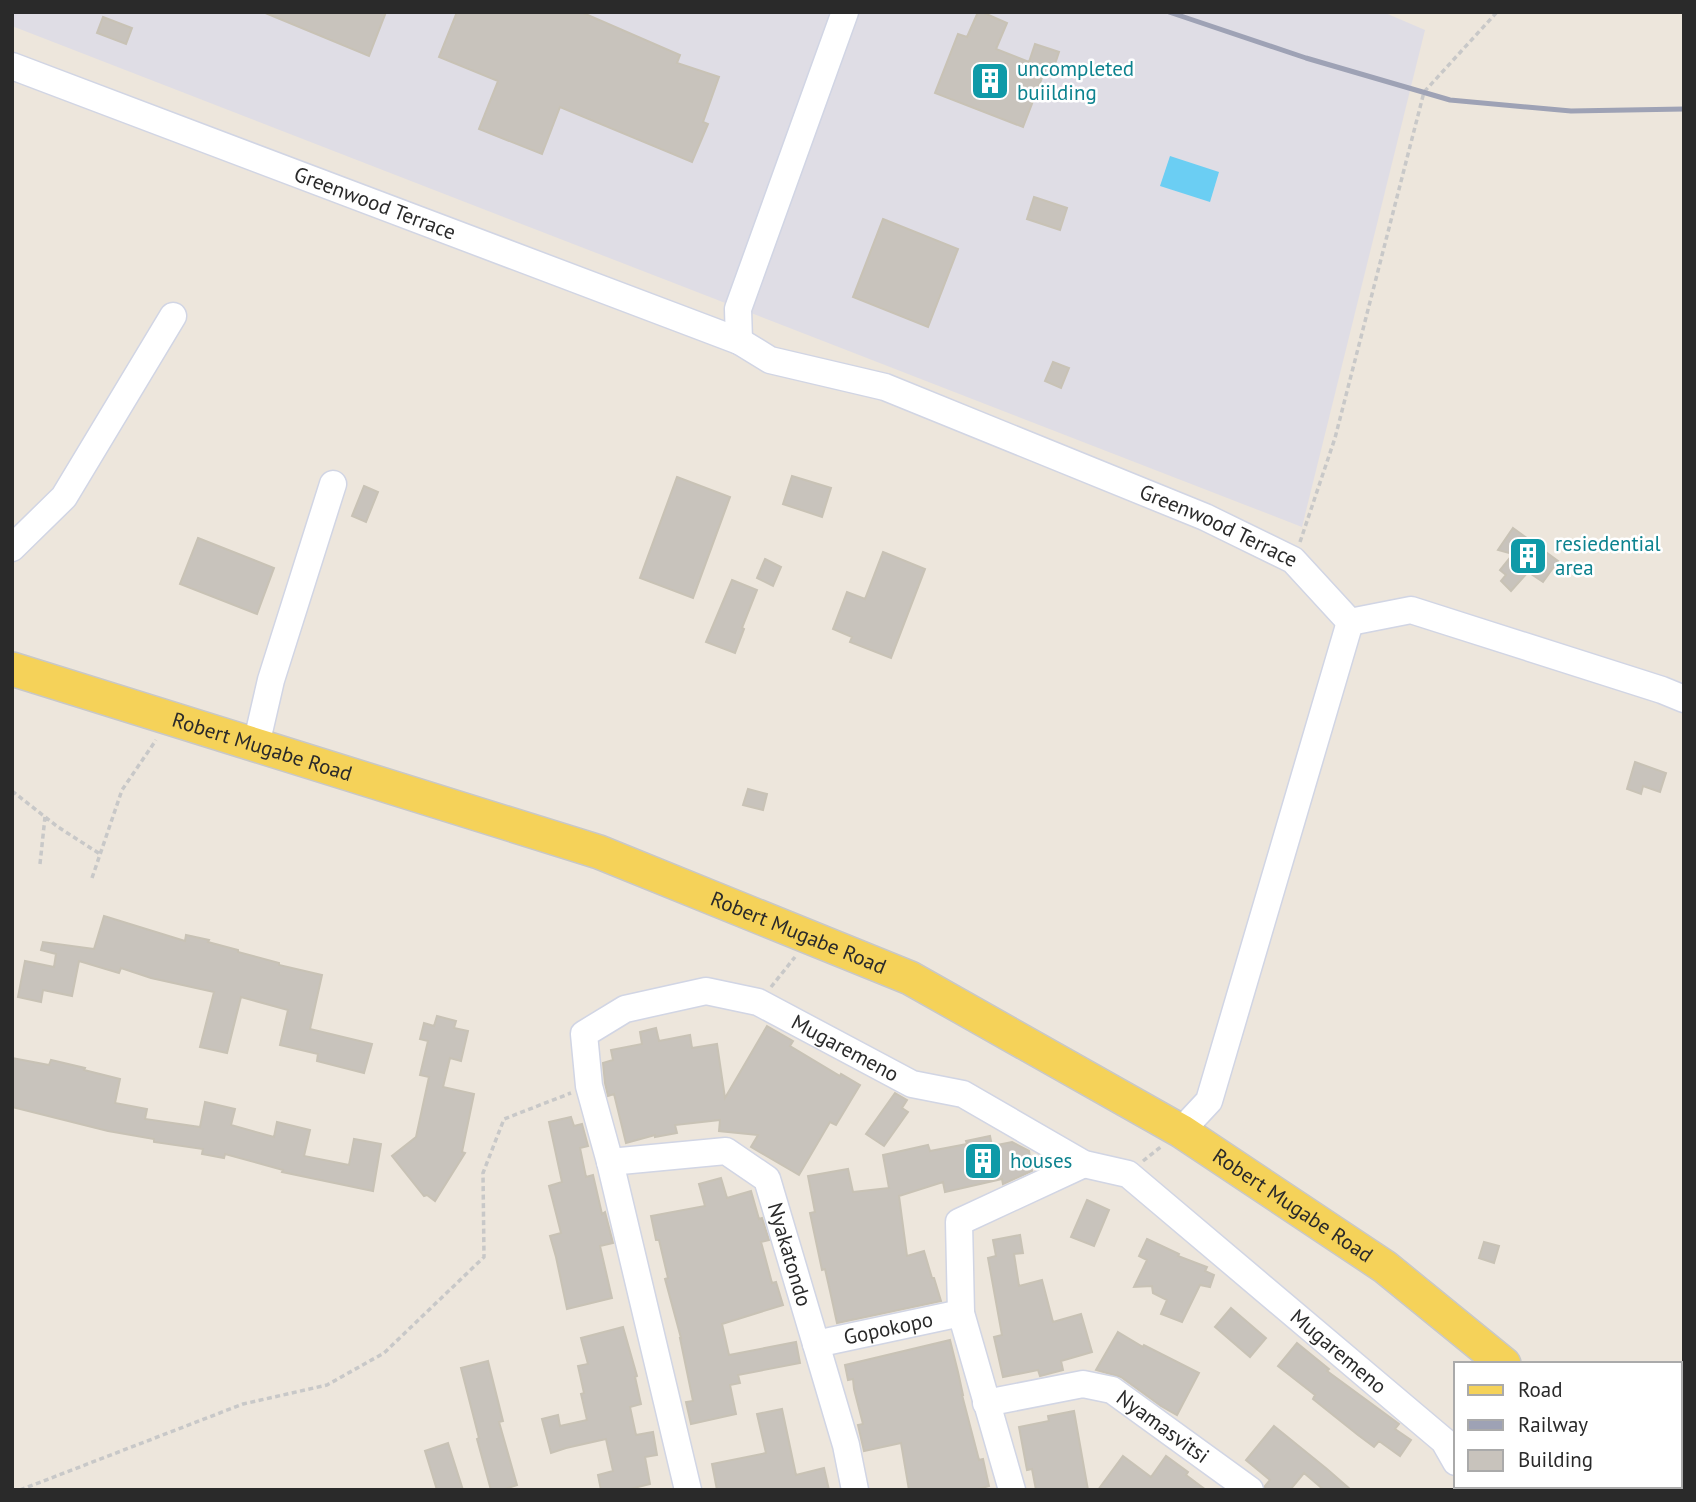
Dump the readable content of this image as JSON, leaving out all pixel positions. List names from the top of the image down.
{
  "streets": {
    "main road": ["Robert Mugabe Road"],
    "street": [
      "Greenwood Terrace",
      "Mugaremeno",
      "Nyakatondo",
      "Gopokopo",
      "Nyamasvitsi"
    ]
  },
  "crossings": [
    ["Mugaremeno", "Nyakatondo"],
    ["Nyakatondo", "Gopokopo"]
  ],
  "places": {
    "building": ["uncompleted buiilding", "resiedential area", "houses"]
  },
  "legend": ["Road", "Railway", "Building"]
}
